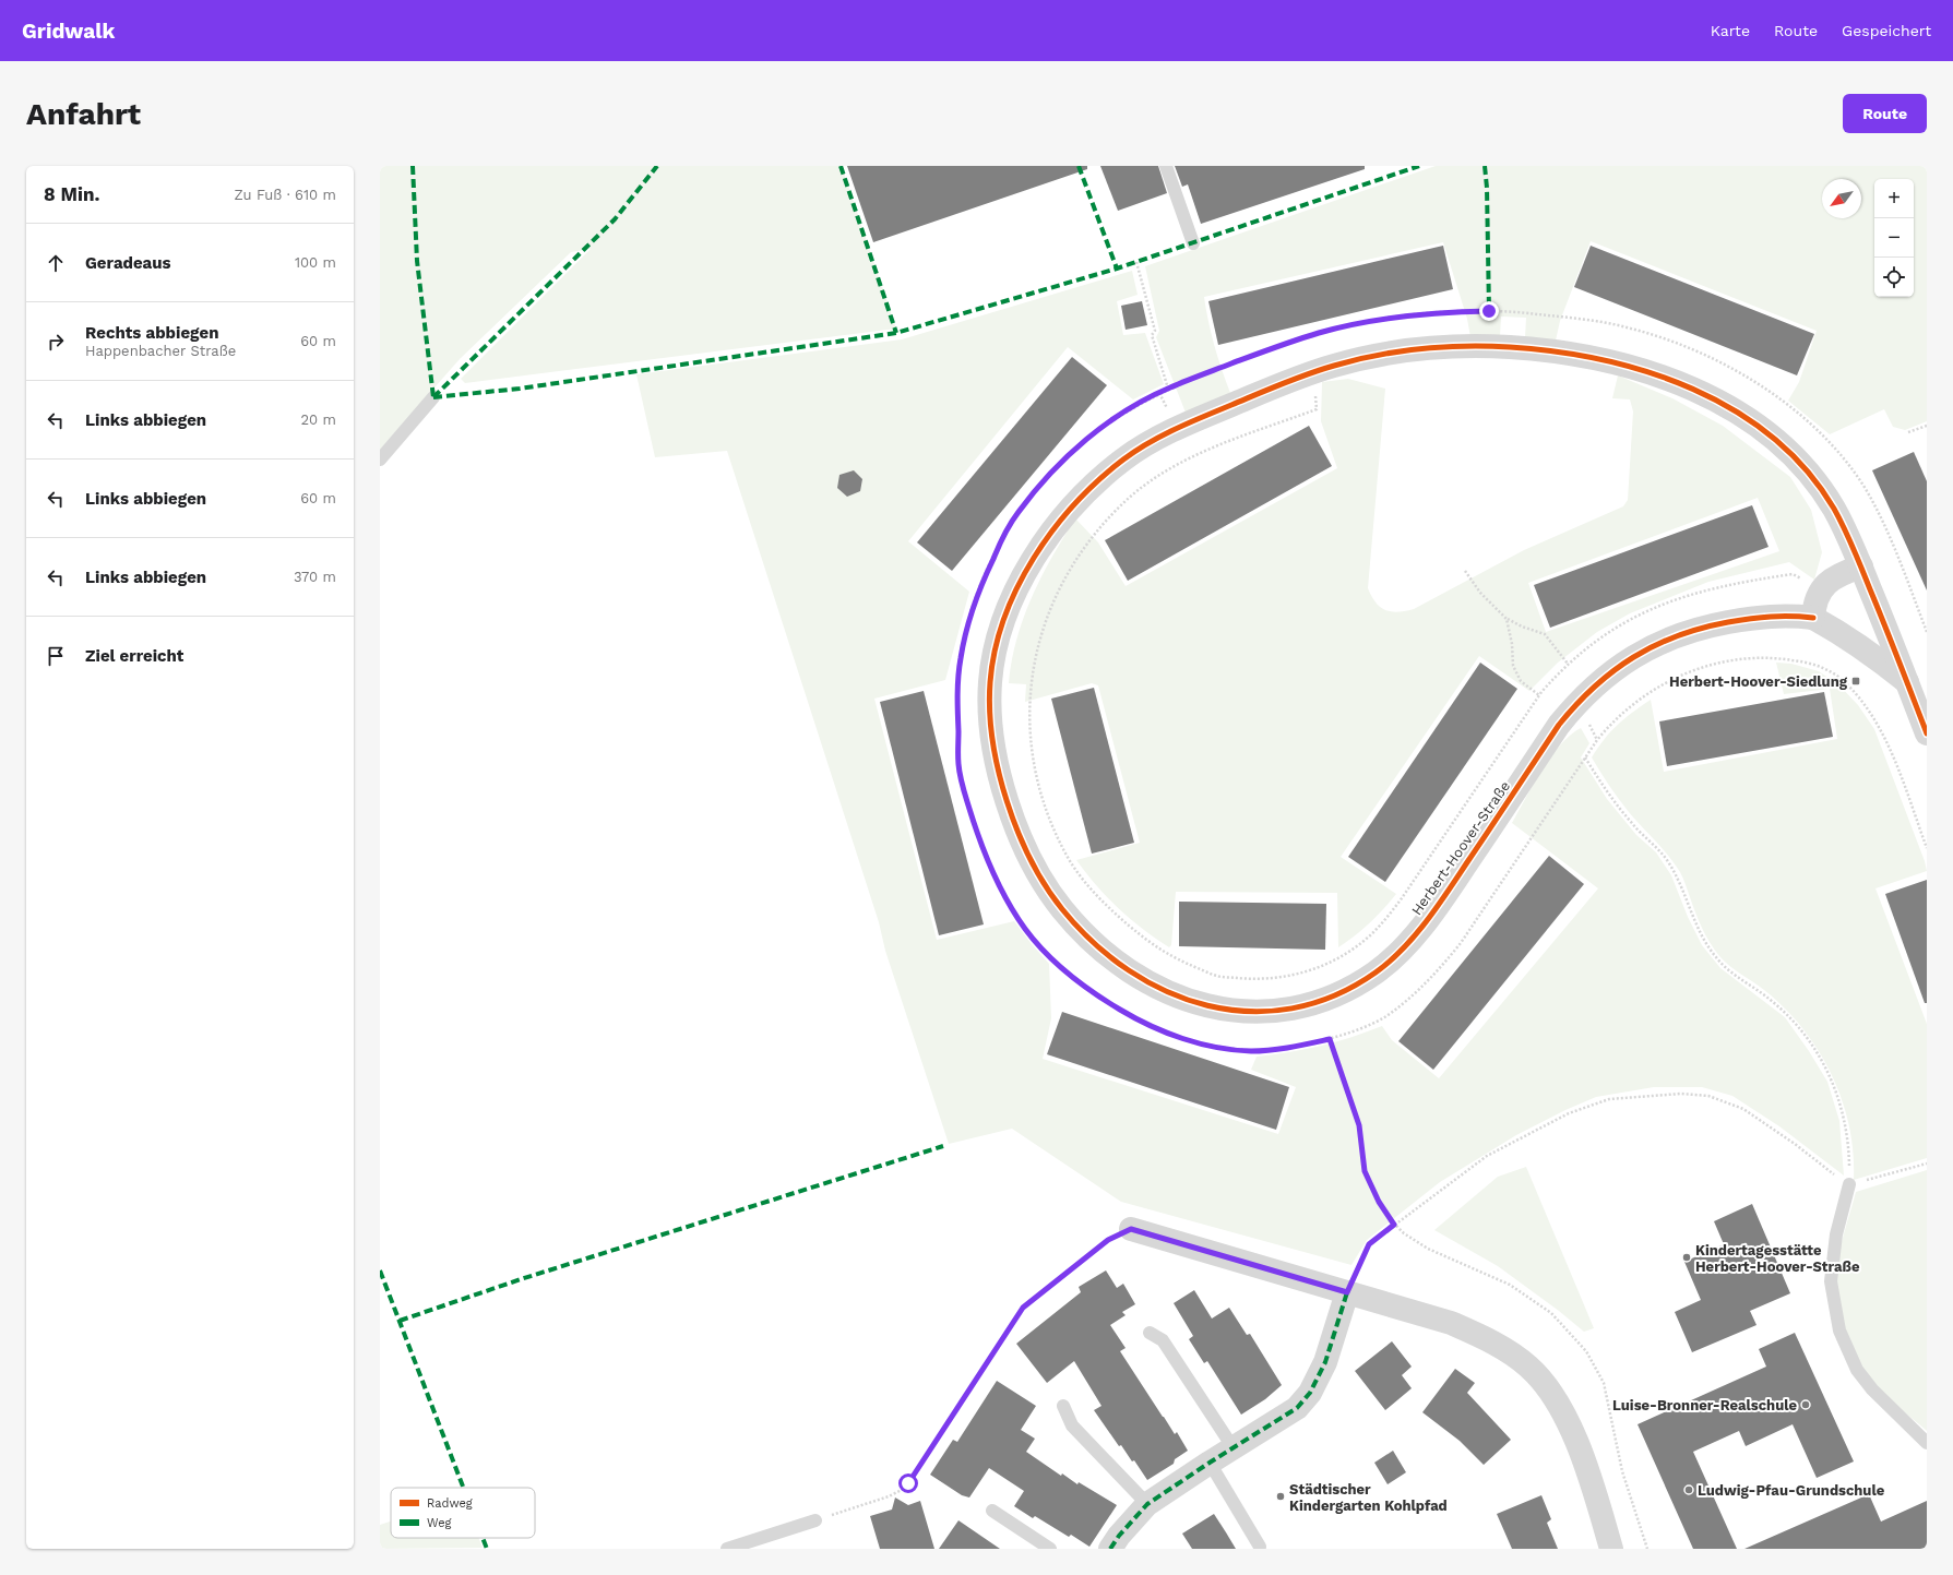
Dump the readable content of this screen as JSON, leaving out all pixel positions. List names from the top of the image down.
{
  "streets": {
    "street": ["Herbert-Hoover-Straße"]
  },
  "places": {
    "transit": ["Herbert-Hoover-Siedlung"],
    "other": [
      "Kindertagesstätte Herbert-Hoover-Straße",
      "Luise-Bronner-Realschule",
      "Ludwig-Pfau-Grundschule",
      "Städtischer Kindergarten Kohlpfad"
    ]
  },
  "legend": ["Radweg", "Weg"],
  "north": "bottom left",
  "page": {
    "header": "Gridwalk",
    "nav": ["Karte", "Route", "Gespeichert"],
    "buttons": "Route",
    "title": "Anfahrt",
    "heading": ["8 Min.", "Zu Fuß · 610 m"],
    "map_buttons": ["+", "−"],
    "list": [
      ["Geradeaus", "100 m"],
      ["Rechts abbiegen", "Happenbacher Straße", "60 m"],
      ["Links abbiegen", "20 m"],
      ["Links abbiegen", "60 m"],
      ["Links abbiegen", "370 m"],
      "Ziel erreicht"
    ]
  }
}
